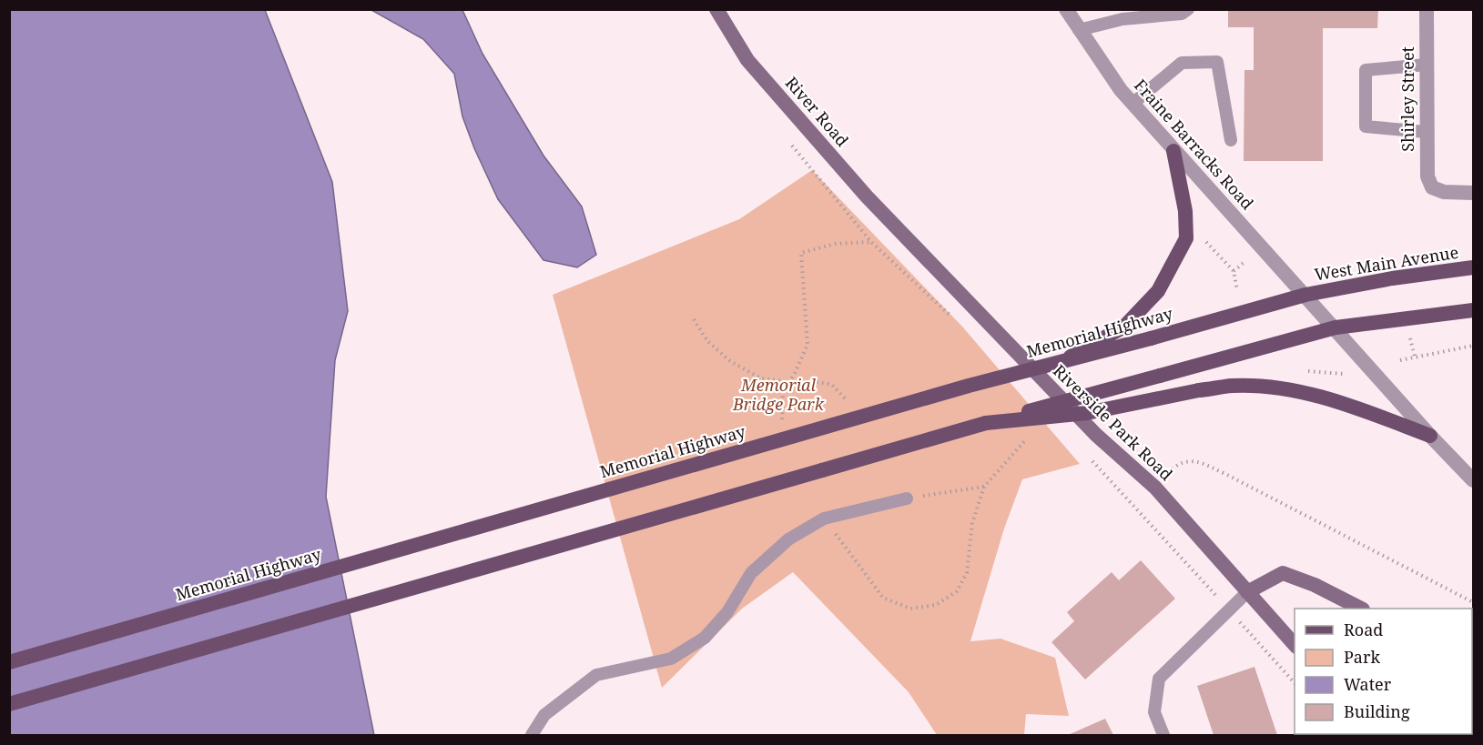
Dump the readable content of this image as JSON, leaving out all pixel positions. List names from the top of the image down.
{
  "streets": {
    "main road": [
      "River Road",
      "West Main Avenue",
      "Memorial Highway",
      "Riverside Park Road"
    ],
    "street": ["Shirley Street", "Fraine Barracks Road"]
  },
  "crossings": [
    ["River Road", "Riverside Park Road"],
    ["Fraine Barracks Road", "West Main Avenue"],
    ["Fraine Barracks Road", "Memorial Highway"],
    ["West Main Avenue", "Memorial Highway"]
  ],
  "parks": ["Memorial Bridge Park"],
  "legend": [
    "Road",
    "Park",
    "Water",
    "Building"
  ]
}
